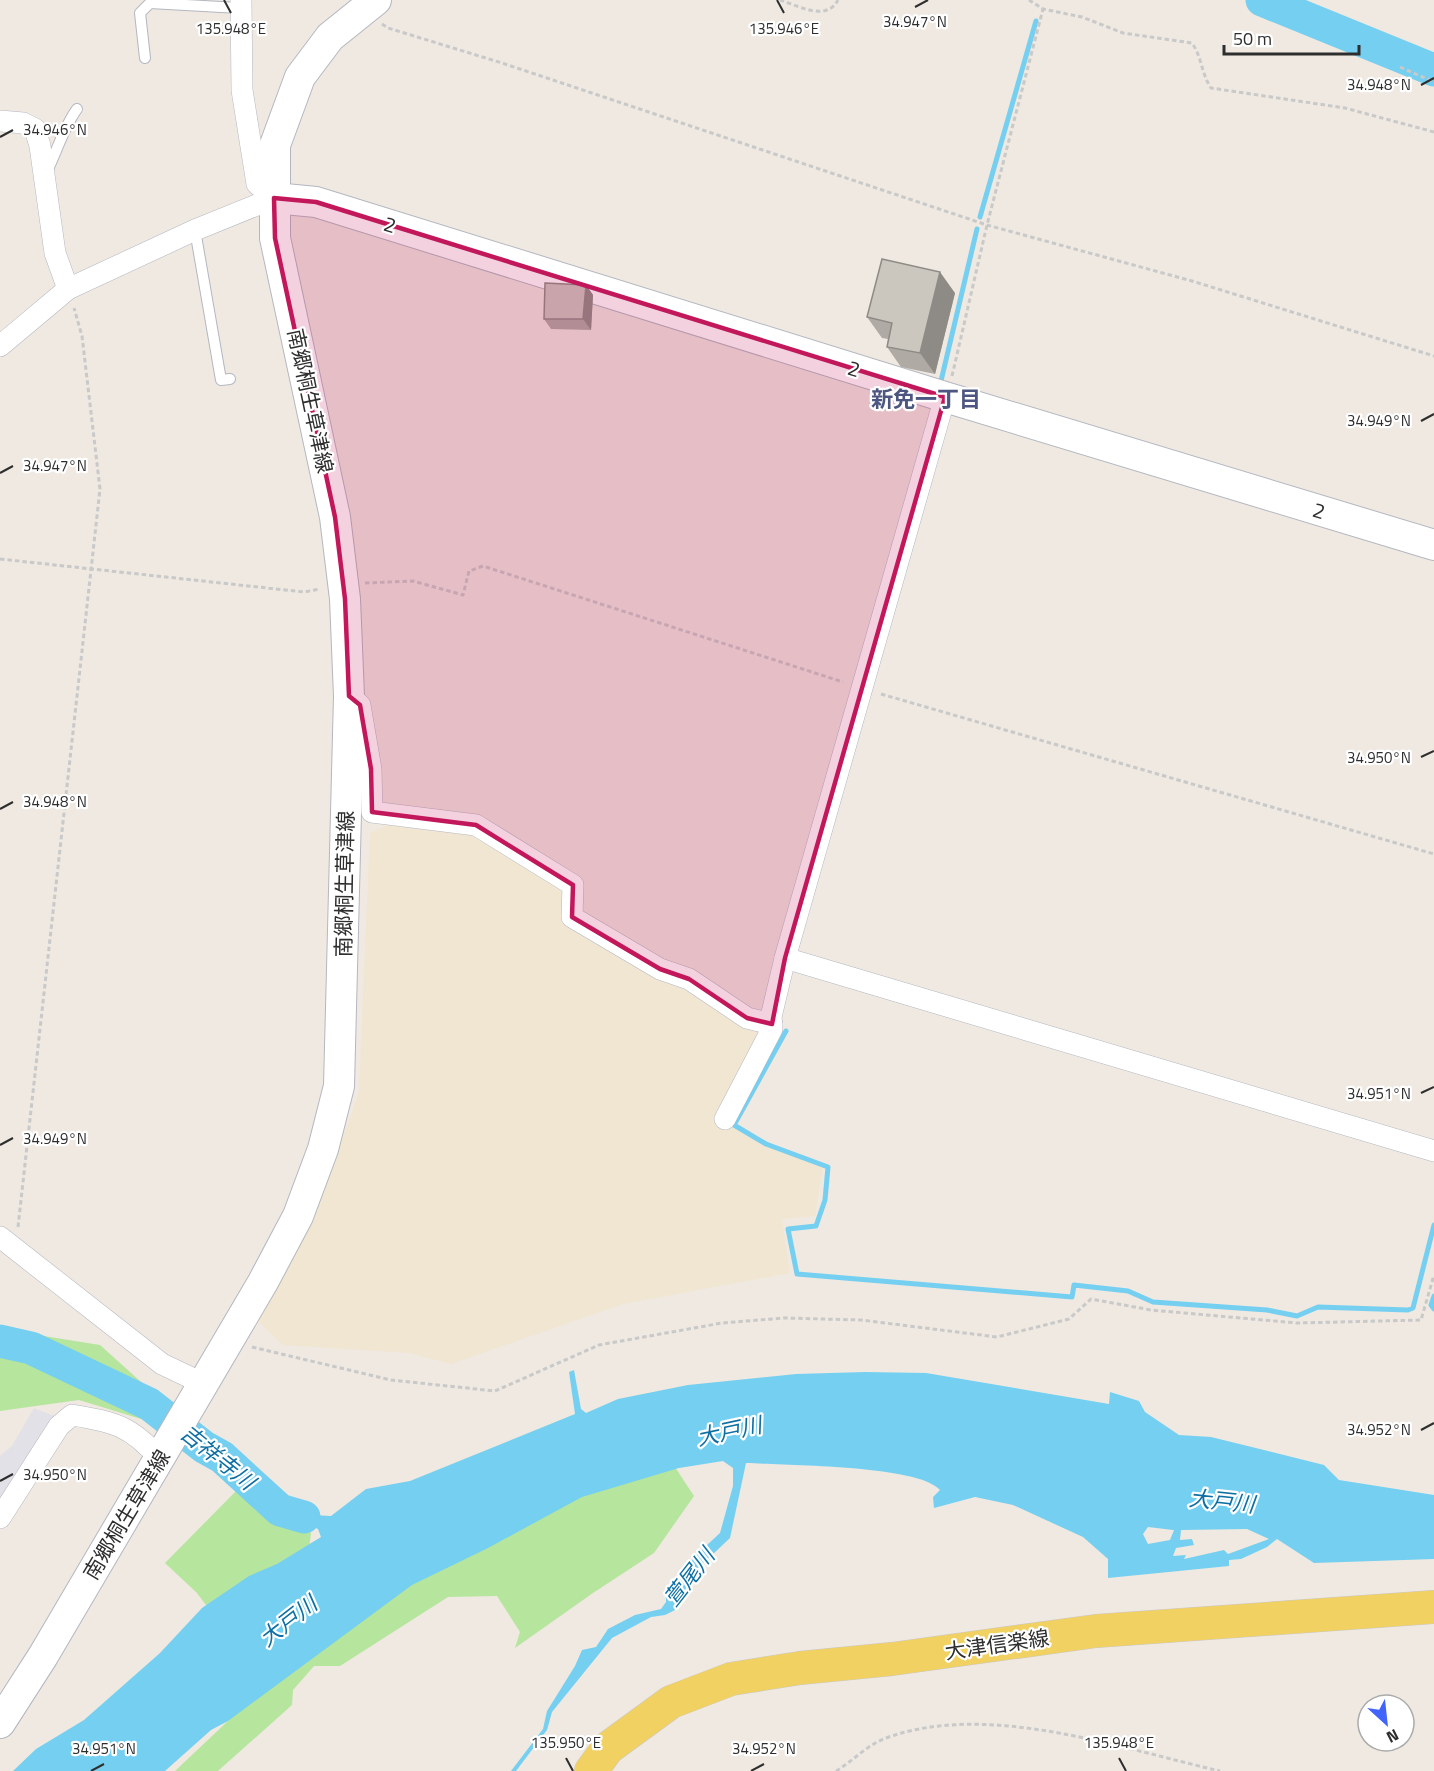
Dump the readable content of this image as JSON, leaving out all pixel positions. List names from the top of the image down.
{
  "streets": {
    "main road": ["2", "南郷桐生草津線", "大津信楽線"]
  },
  "crossings": [
    ["2", "南郷桐生草津線"]
  ],
  "districts": ["新免一丁目"],
  "water": ["大戸川", "吉祥寺川", "萱尾川"],
  "scale_bar": "50 m",
  "north": "bottom right",
  "coordinates": [
    "34.947°N",
    "135.948°E",
    "135.946°E",
    "34.948°N",
    "34.946°N",
    "34.949°N",
    "34.950°N",
    "34.951°N",
    "34.952°N",
    "135.950°E"
  ]
}
